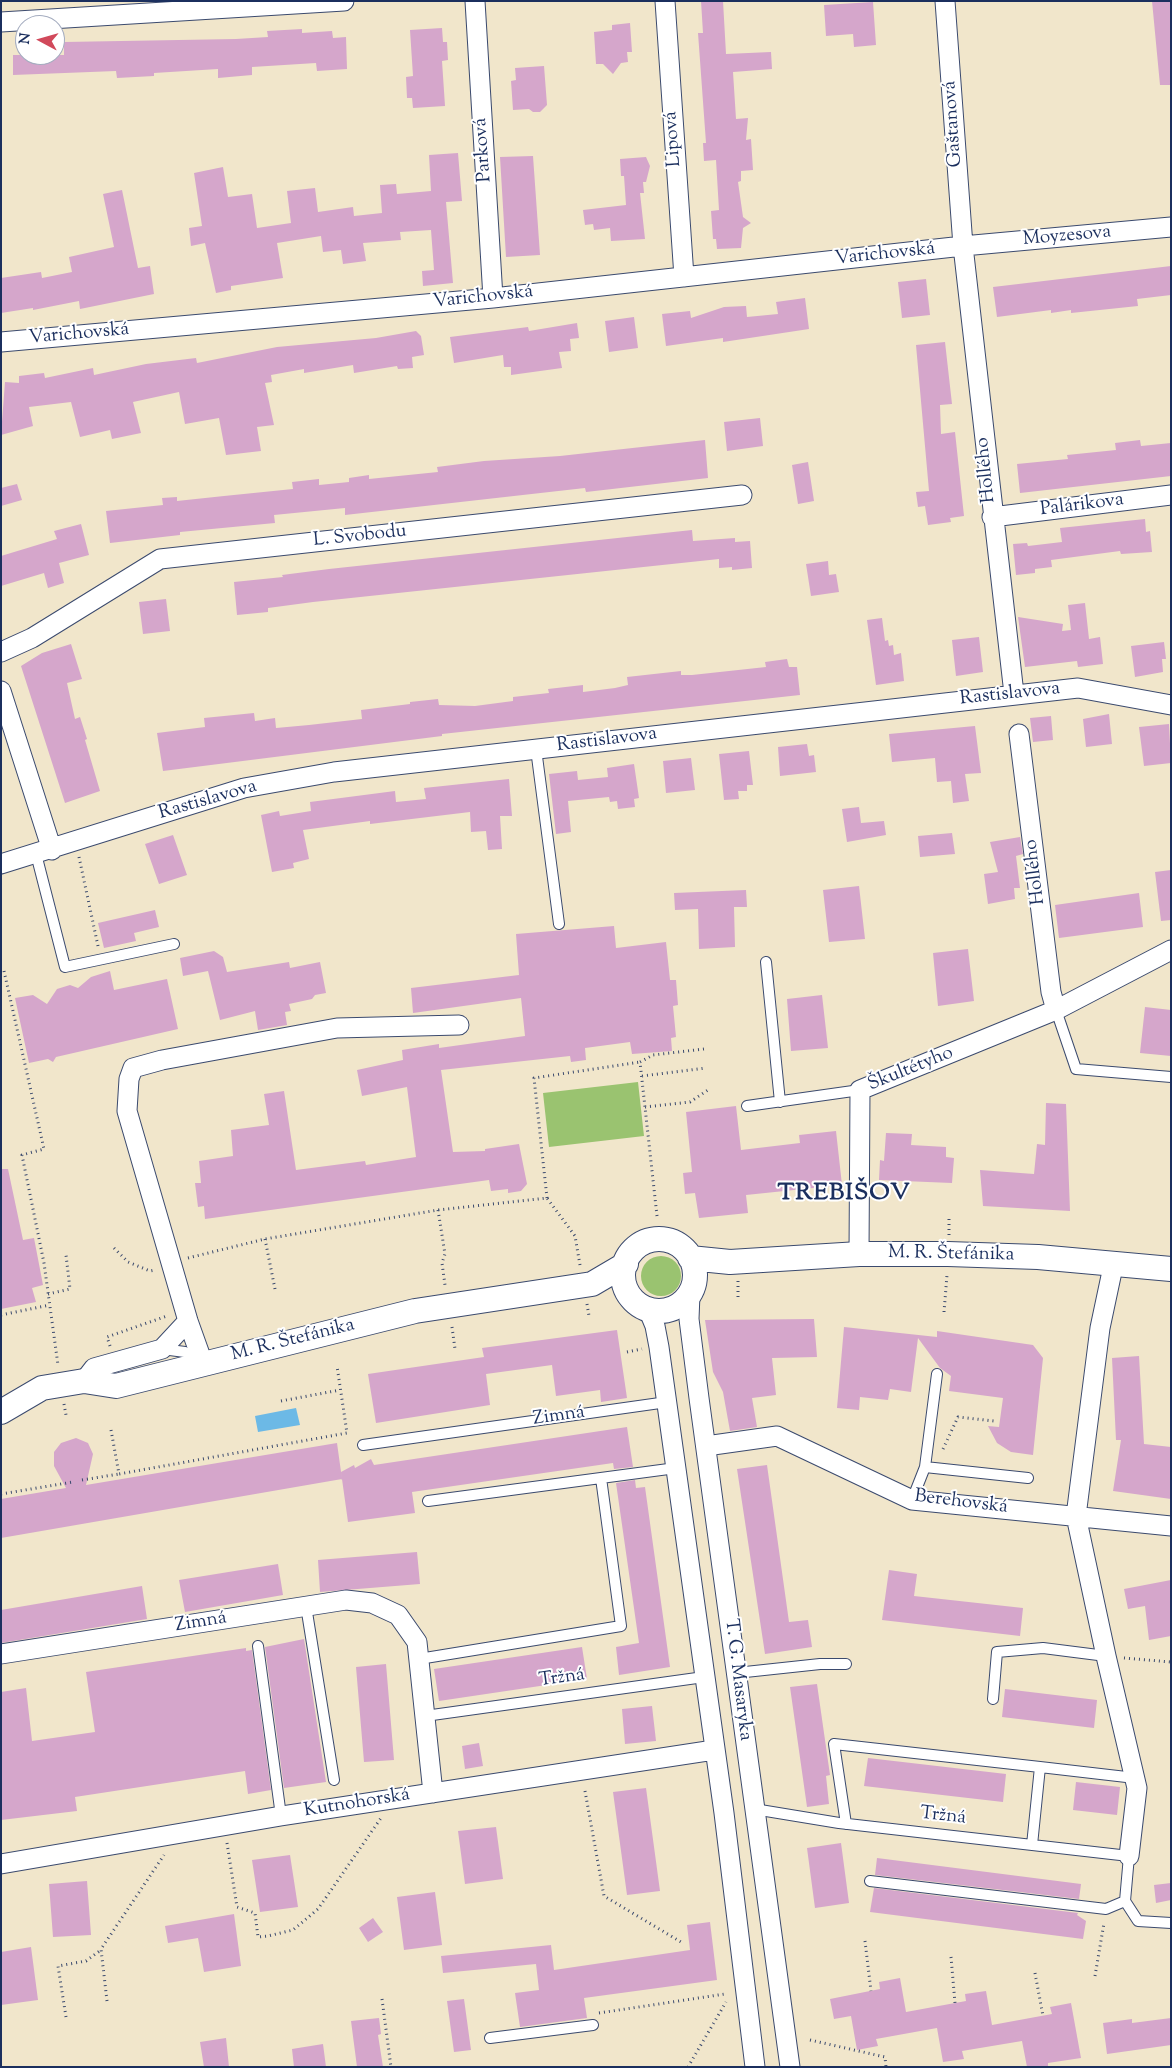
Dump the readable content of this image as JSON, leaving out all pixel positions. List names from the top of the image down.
{
  "streets": {
    "street": [
      "Gaštanová",
      "Lipová",
      "Parková",
      "Moyzesova",
      "Varichovská",
      "Hollého",
      "Palárikova",
      "L. Svobodu",
      "Rastislavova",
      "Škultétyho",
      "M. R. Štefánika",
      "Zimná",
      "Berehovská",
      "T. G. Masaryka",
      "Kutnohorská"
    ],
    "lane": ["Tržná"]
  },
  "crossings": [
    ["Gaštanová", "Moyzesova"],
    ["Gaštanová", "Varichovská"],
    ["Gaštanová", "Hollého"],
    ["Lipová", "Varichovská"],
    ["Parková", "Varichovská"],
    ["Moyzesova", "Varichovská"],
    ["Moyzesova", "Hollého"],
    ["Varichovská", "Hollého"],
    ["Hollého", "Palárikova"],
    ["Hollého", "Rastislavova"],
    ["Hollého", "Škultétyho"],
    ["Škultétyho", "M. R. Štefánika"],
    ["M. R. Štefánika", "T. G. Masaryka"],
    ["Zimná", "T. G. Masaryka"],
    ["Berehovská", "T. G. Masaryka"],
    ["Tržná", "T. G. Masaryka"],
    ["T. G. Masaryka", "Kutnohorská"]
  ],
  "districts": ["TREBIŠOV"],
  "north": "left"
}
